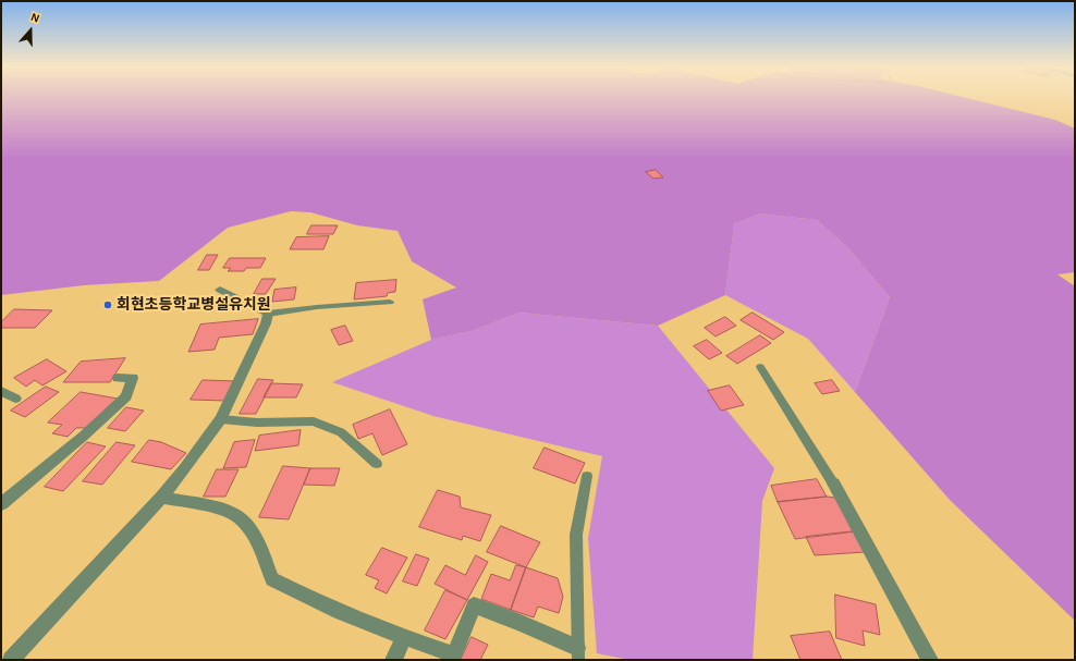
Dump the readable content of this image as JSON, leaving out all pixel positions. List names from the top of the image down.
{
  "places": ["회현초등학교병설유치원"],
  "north": "top"
}
